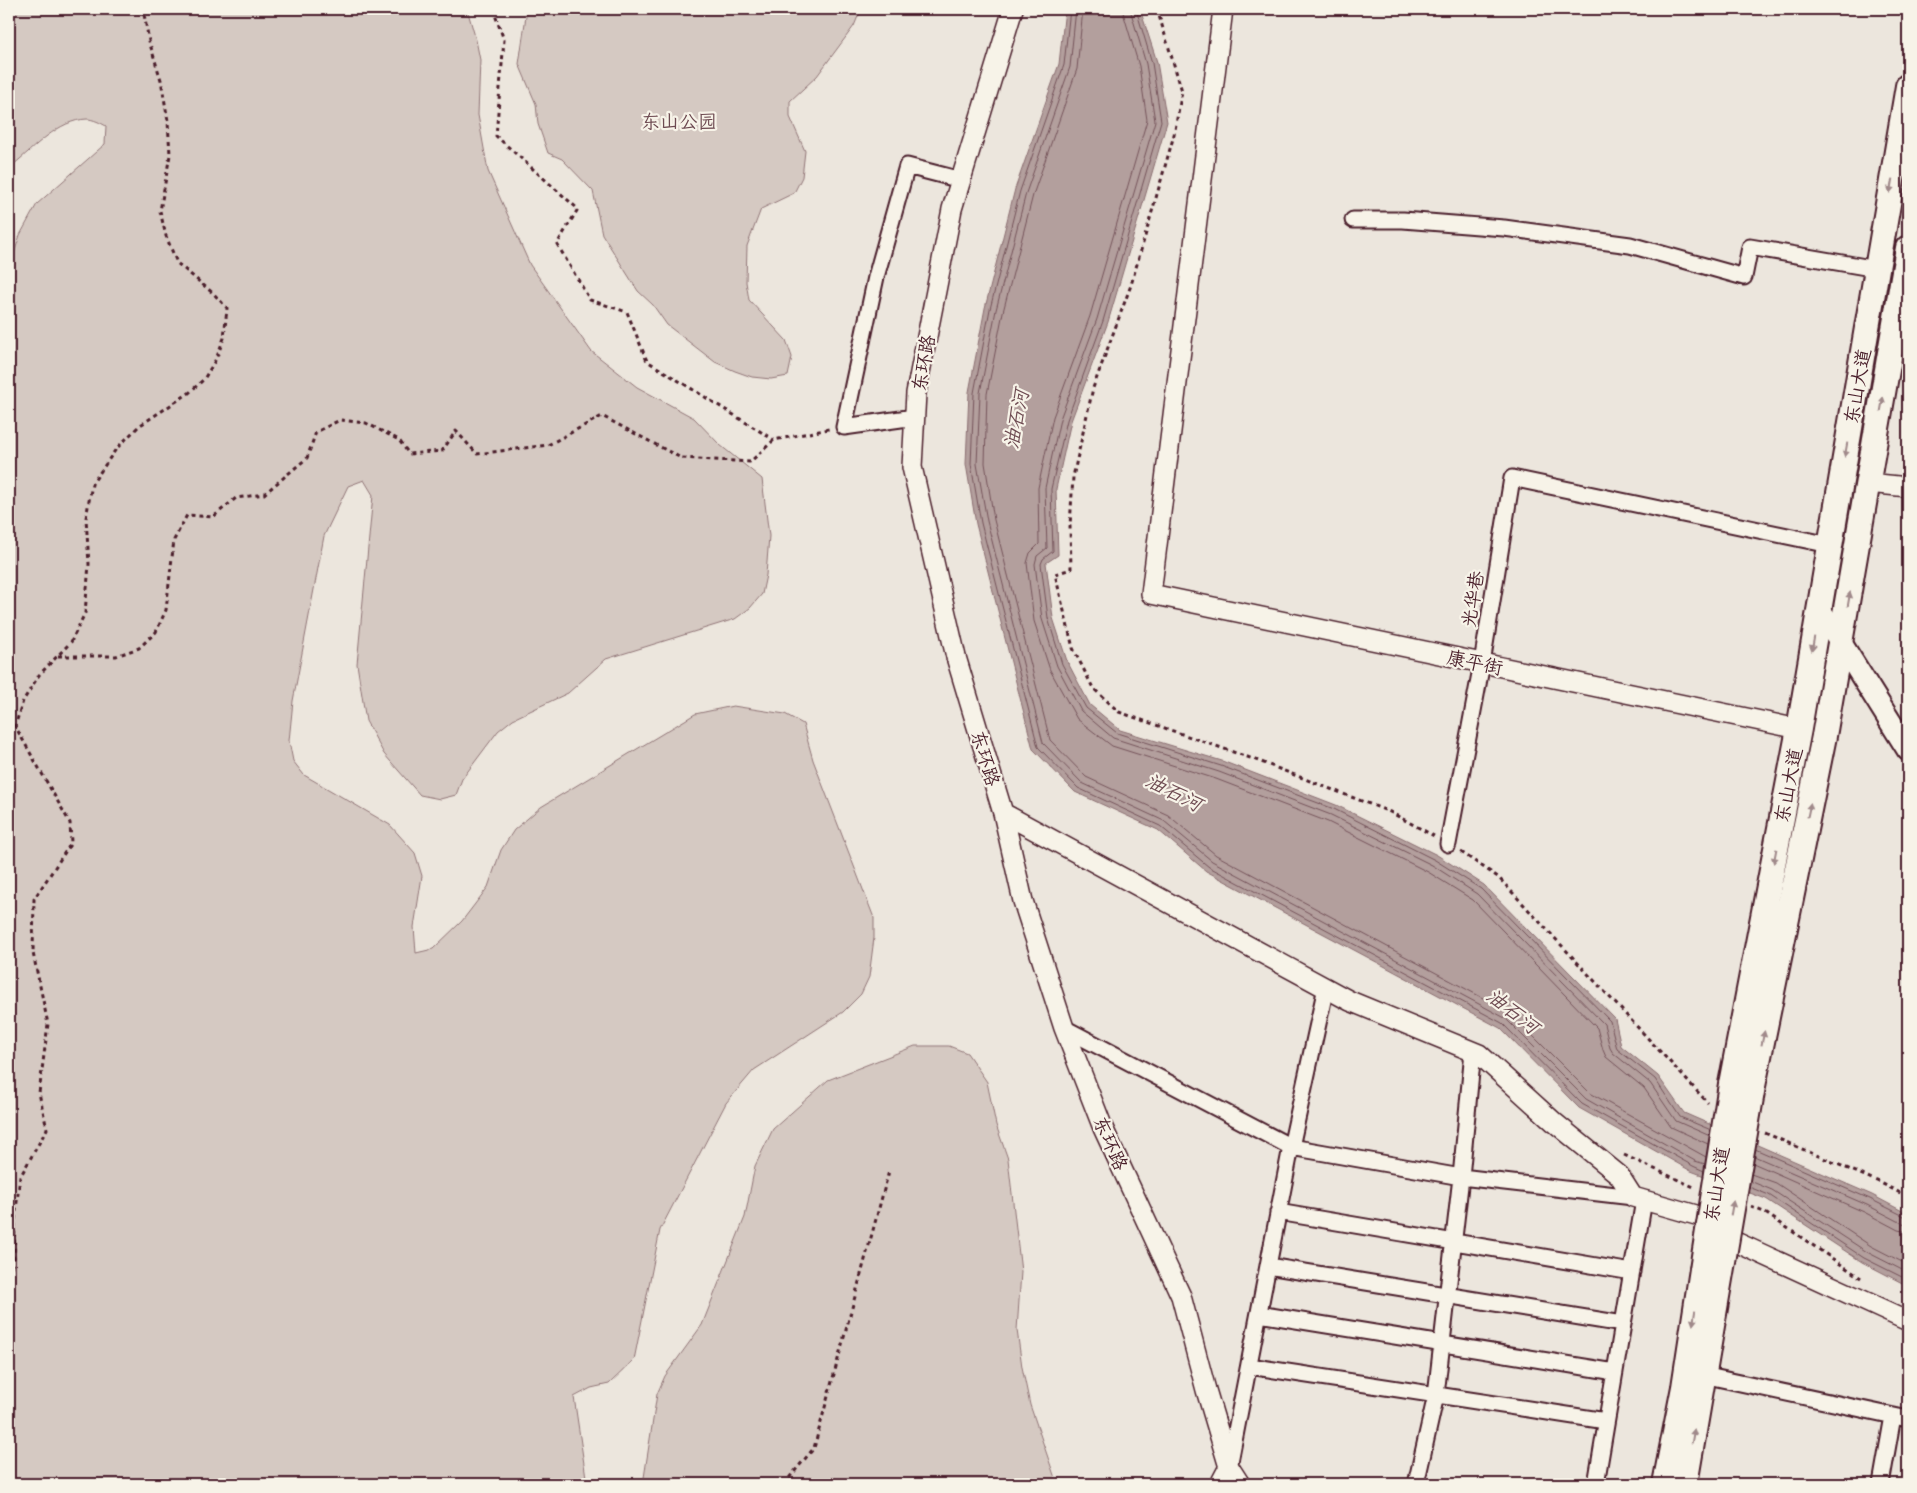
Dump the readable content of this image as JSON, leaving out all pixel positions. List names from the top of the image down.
{
  "streets": {
    "main road": ["东山大道"],
    "street": ["东环路", "光华巷", "康平街"]
  },
  "crossings": [
    ["东山大道", "光华巷"],
    ["东山大道", "康平街"],
    ["光华巷", "康平街"]
  ],
  "water": ["油石河"],
  "parks": ["东山公园"]
}
